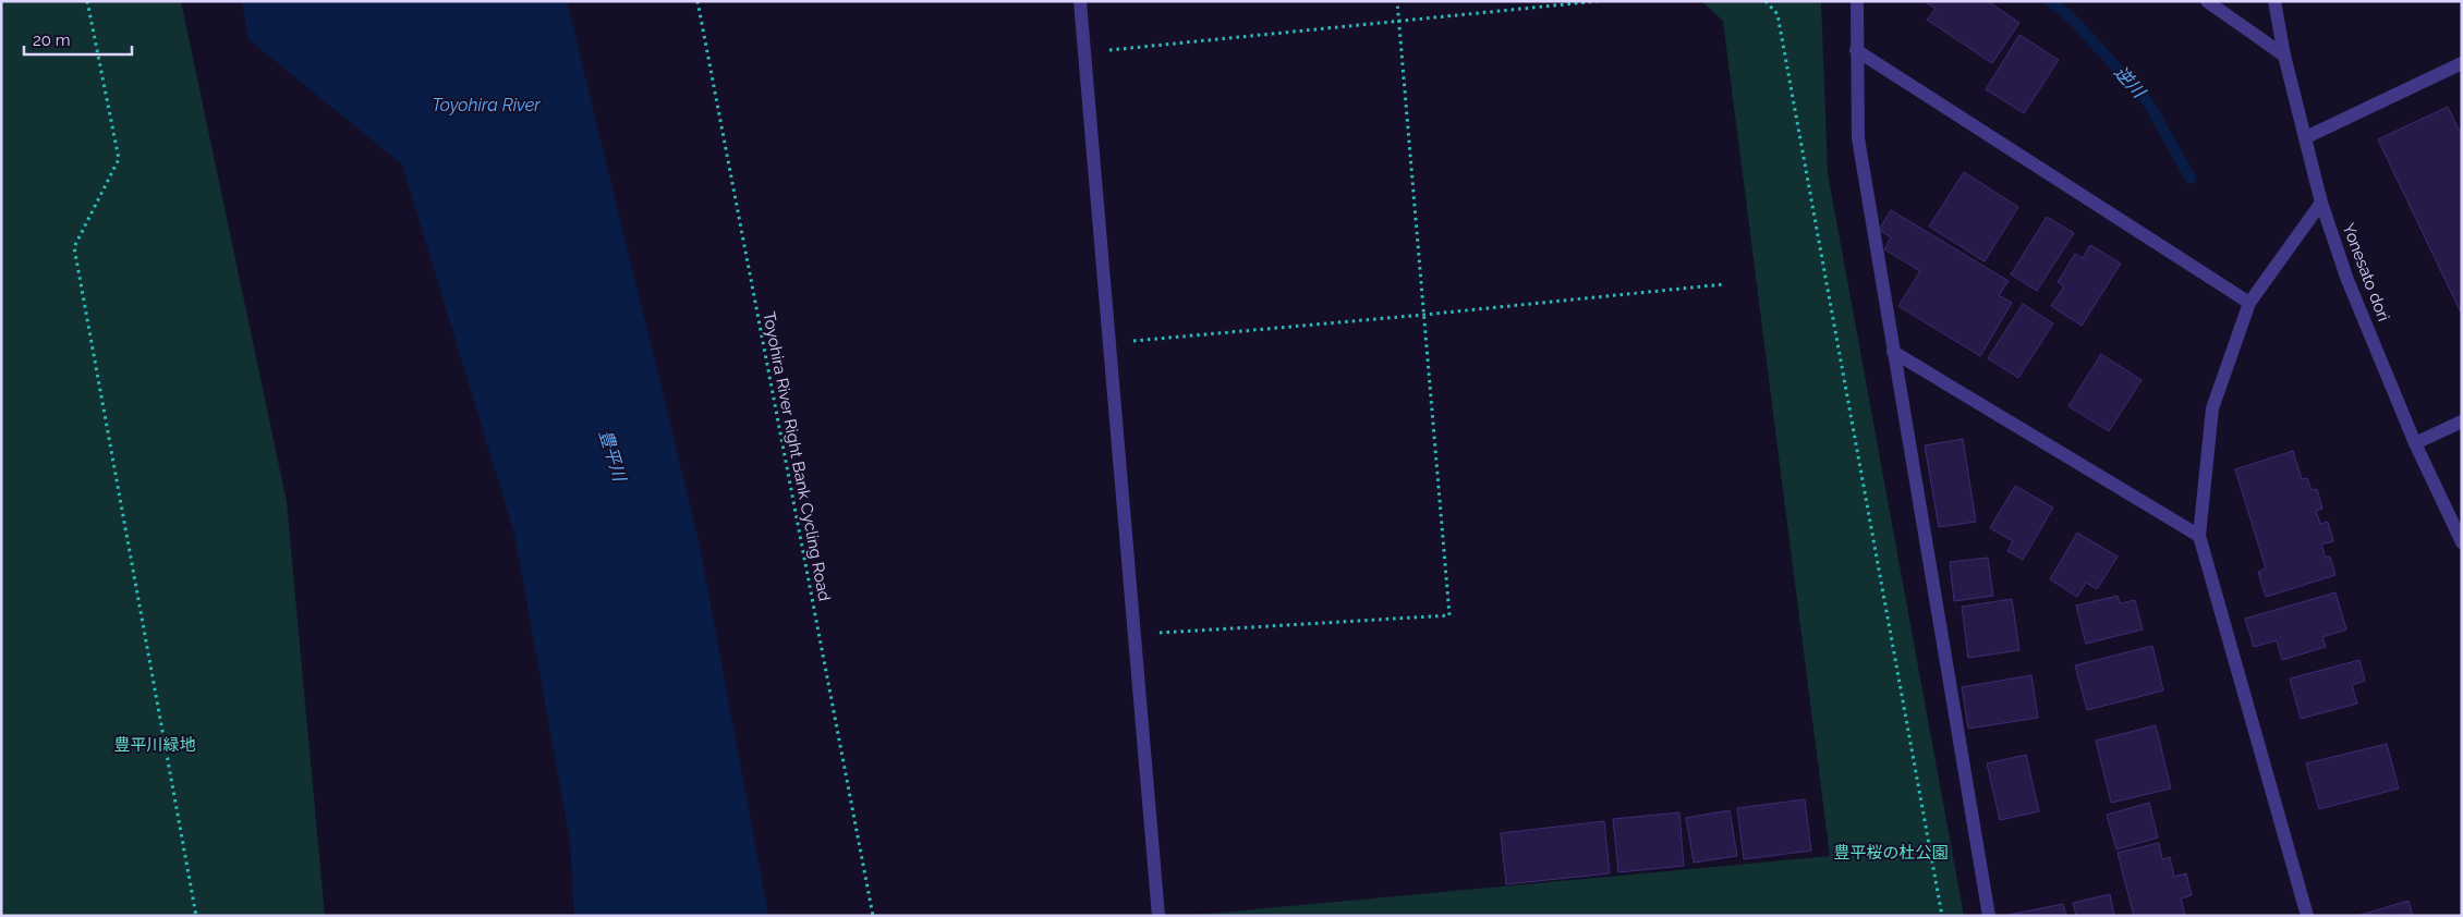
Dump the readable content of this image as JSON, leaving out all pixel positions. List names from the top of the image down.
{
  "streets": {
    "street": ["Yonesato dori"],
    "path": ["Toyohira River Right Bank Cycling Road"]
  },
  "water": ["逆川", "Toyohira River", "豊平川"],
  "parks": ["豊平川緑地", "豊平桜の杜公園"],
  "scale_bar": "20 m"
}
